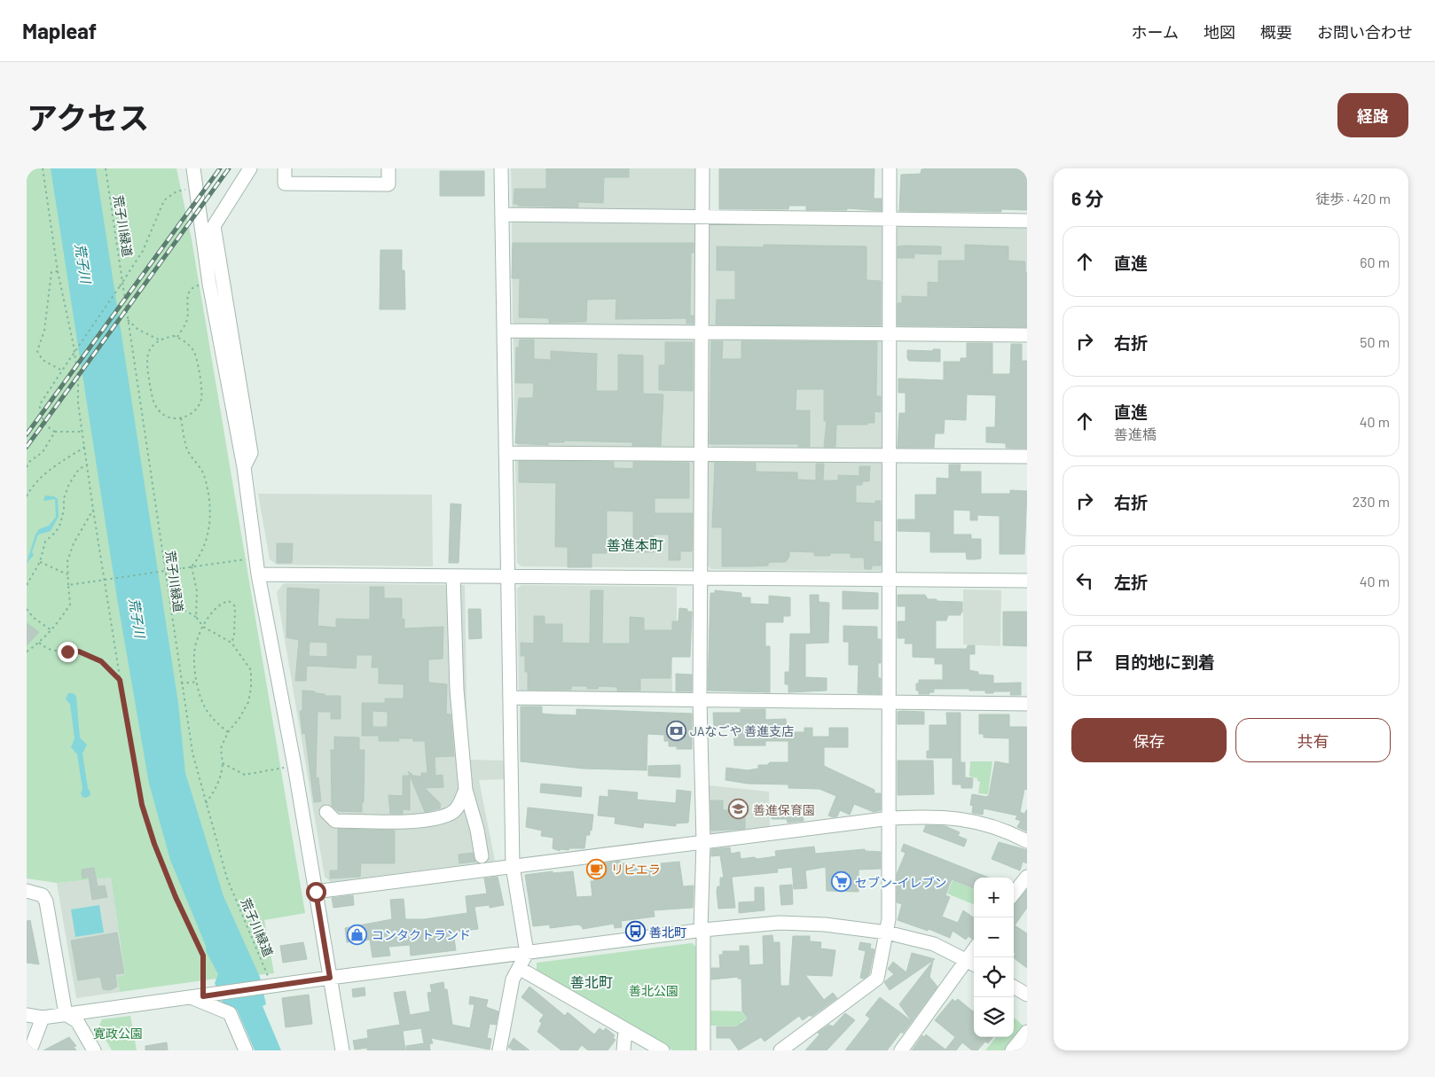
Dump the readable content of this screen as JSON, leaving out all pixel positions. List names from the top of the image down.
{
  "streets": {
    "path": ["荒子川緑道"]
  },
  "districts": ["善進本町", "善北町"],
  "water": ["荒子川"],
  "parks": ["善北公園", "寛政公園"],
  "places": {
    "bank": ["JAなごや 善進支店"],
    "school or university": ["善進保育園"],
    "cafe": ["リビエラ"],
    "supermarket": ["セブン-イレブン"],
    "bus stop": ["善北町"],
    "shop": ["コンタクトランド"]
  },
  "page": {
    "header": "Mapleaf",
    "nav": [
      "ホーム",
      "地図",
      "概要",
      "お問い合わせ"
    ],
    "title": "アクセス",
    "buttons": [
      "経路",
      ["保存", "共有"]
    ],
    "heading": ["6 分", "徒歩 · 420 m"],
    "list": [
      ["直進", "60 m"],
      ["右折", "50 m"],
      ["直進", "善進橋", "40 m"],
      ["右折", "230 m"],
      ["左折", "40 m"],
      "目的地に到着"
    ],
    "map_buttons": ["+", "−"]
  }
}
